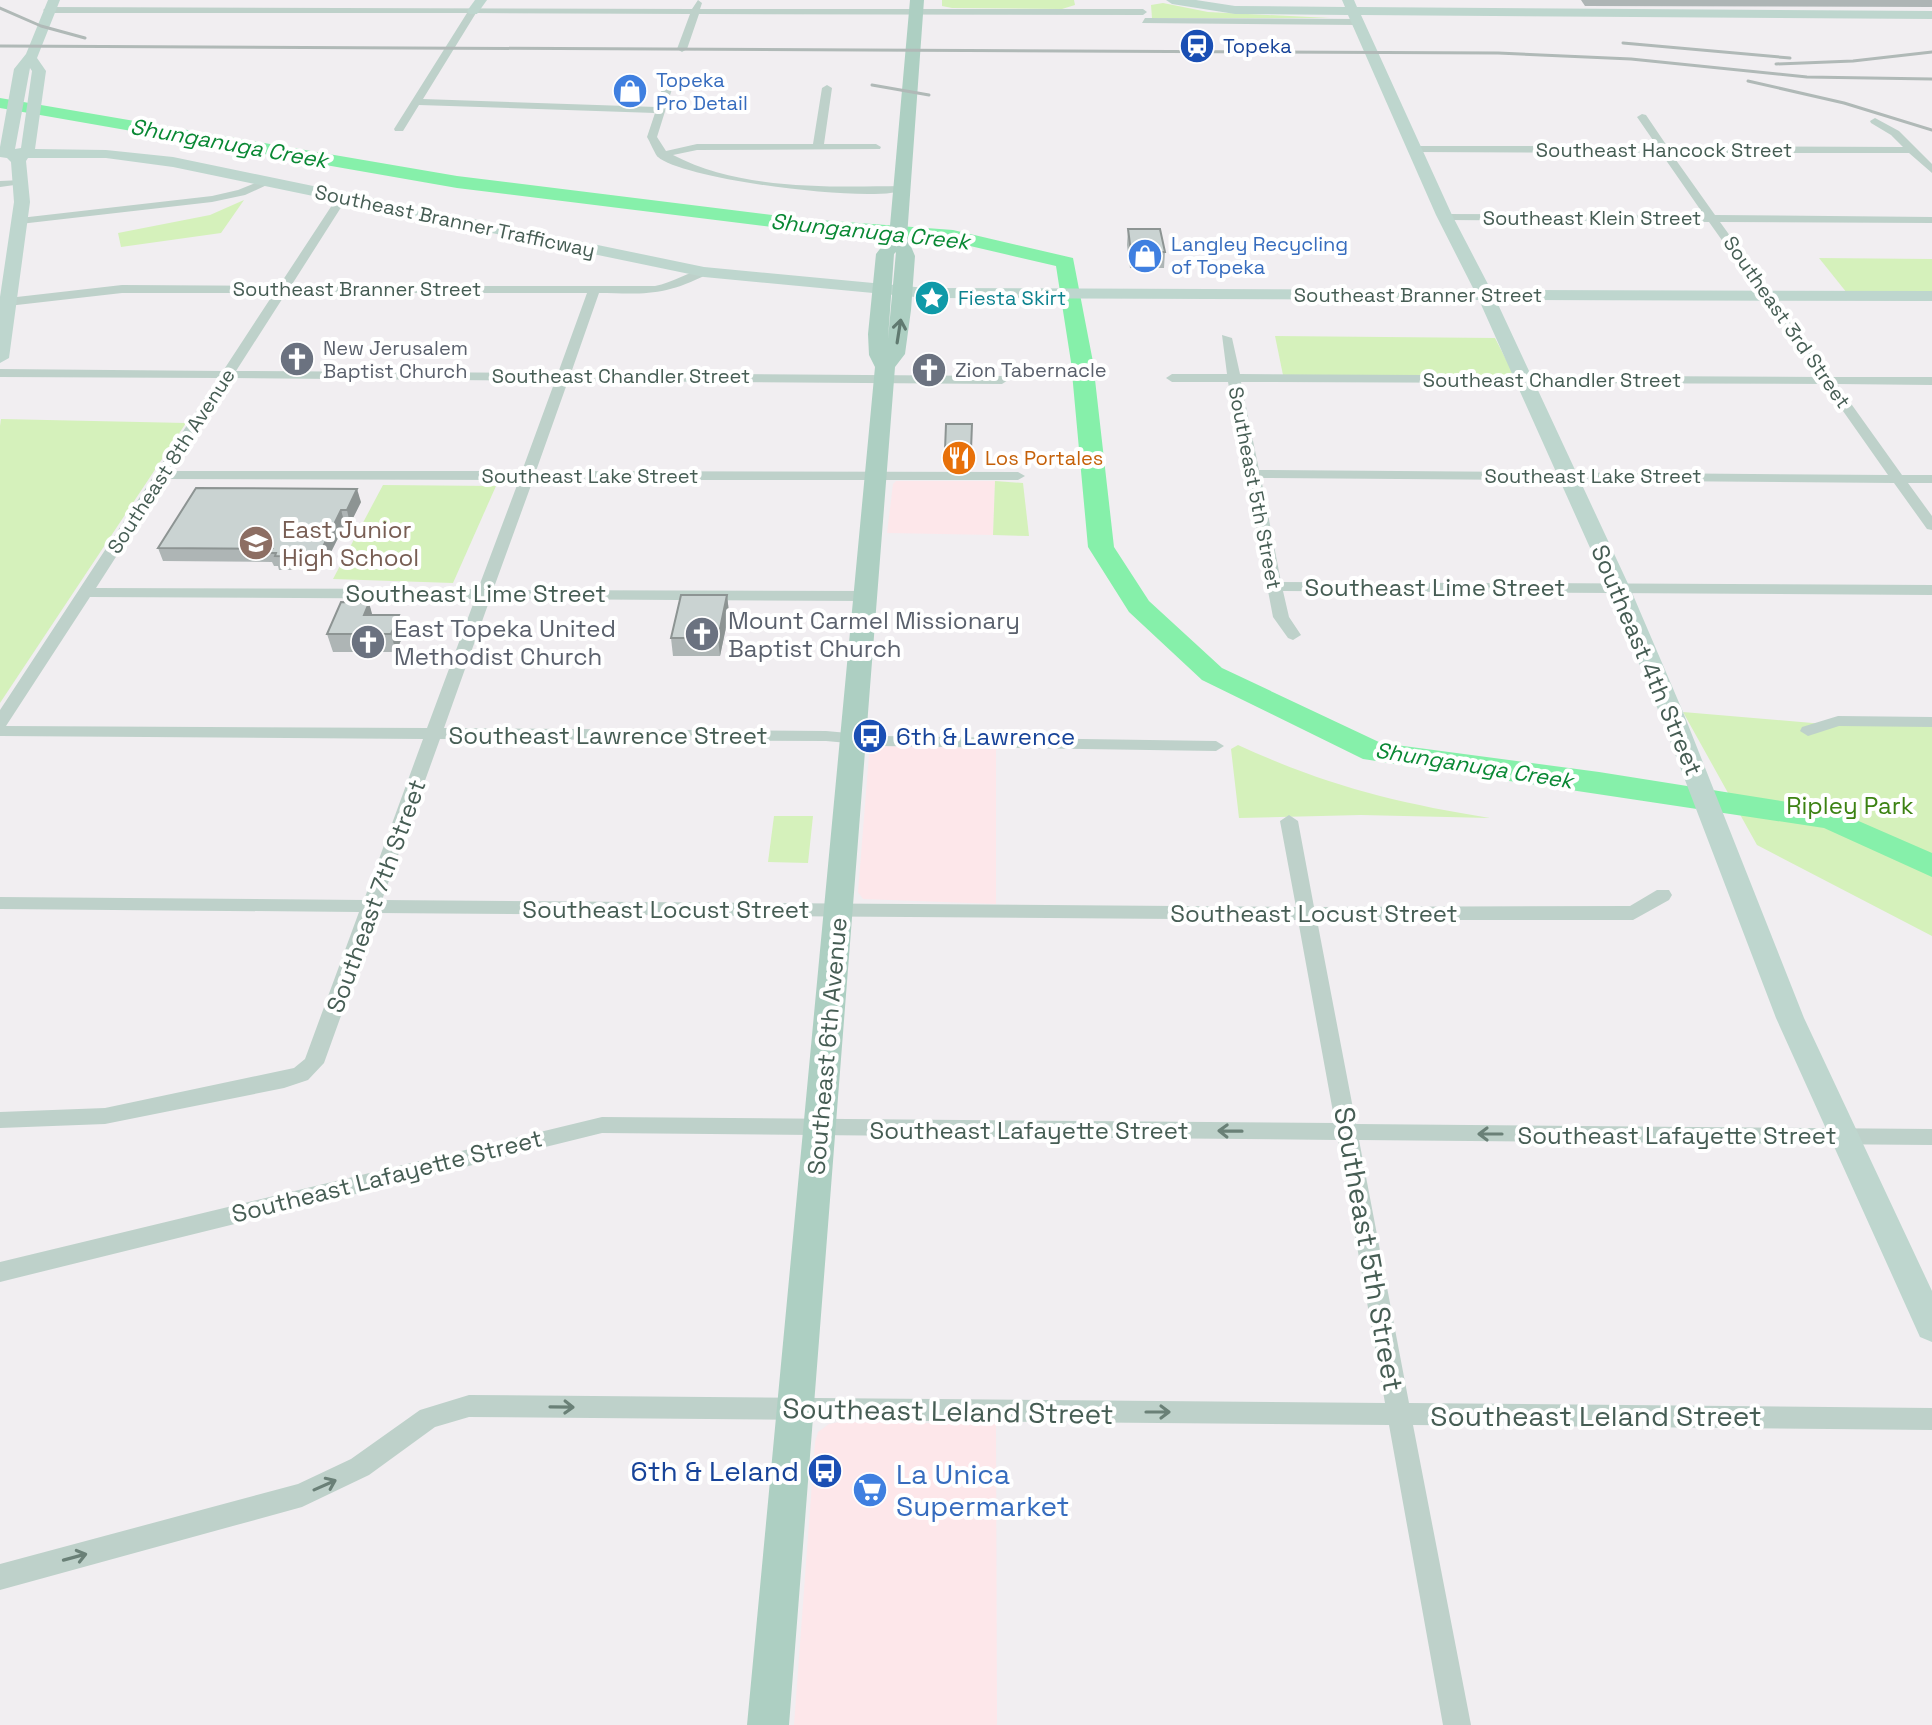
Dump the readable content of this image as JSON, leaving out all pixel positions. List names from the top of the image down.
{
  "streets": {
    "main road": [
      "Southeast Branner Trafficway",
      "Southeast Branner Street",
      "Southeast 4th Street",
      "Southeast 6th Avenue"
    ],
    "street": [
      "Southeast Hancock Street",
      "Southeast Klein Street",
      "Southeast 3rd Street",
      "Southeast Chandler Street",
      "Southeast 8th Avenue",
      "Southeast Lake Street",
      "Southeast 5th Street",
      "Southeast Lime Street",
      "Southeast Lawrence Street",
      "Southeast 7th Street",
      "Southeast Locust Street",
      "Southeast Lafayette Street",
      "Southeast Leland Street"
    ]
  },
  "crossings": [
    ["Southeast Hancock Street", "Southeast 3rd Street"],
    ["Southeast Hancock Street", "Southeast 4th Street"],
    ["Southeast Klein Street", "Southeast 3rd Street"],
    ["Southeast Klein Street", "Southeast 4th Street"],
    ["Southeast Branner Trafficway", "Southeast Branner Street"],
    ["Southeast Branner Trafficway", "Southeast 8th Avenue"],
    ["Southeast Branner Street", "Southeast 3rd Street"],
    ["Southeast Branner Street", "Southeast 8th Avenue"],
    ["Southeast Branner Street", "Southeast 4th Street"],
    ["Southeast Branner Street", "Southeast 7th Street"],
    ["Southeast Branner Street", "Southeast 6th Avenue"],
    ["Southeast 3rd Street", "Southeast Chandler Street"],
    ["Southeast 3rd Street", "Southeast Lake Street"],
    ["Southeast Chandler Street", "Southeast 8th Avenue"],
    ["Southeast Chandler Street", "Southeast 5th Street"],
    ["Southeast Chandler Street", "Southeast 4th Street"],
    ["Southeast Chandler Street", "Southeast 7th Street"],
    ["Southeast Chandler Street", "Southeast 6th Avenue"],
    ["Southeast 8th Avenue", "Southeast Lake Street"],
    ["Southeast 8th Avenue", "Southeast Lime Street"],
    ["Southeast Lake Street", "Southeast 5th Street"],
    ["Southeast Lake Street", "Southeast 4th Street"],
    ["Southeast Lake Street", "Southeast 7th Street"],
    ["Southeast Lake Street", "Southeast 6th Avenue"],
    ["Southeast 5th Street", "Southeast Lime Street"],
    ["Southeast 5th Street", "Southeast Locust Street"],
    ["Southeast 5th Street", "Southeast Lafayette Street"],
    ["Southeast 5th Street", "Southeast Leland Street"],
    ["Southeast Lime Street", "Southeast 4th Street"],
    ["Southeast Lime Street", "Southeast 7th Street"],
    ["Southeast Lime Street", "Southeast 6th Avenue"],
    ["Southeast 4th Street", "Southeast Lafayette Street"],
    ["Southeast Lawrence Street", "Southeast 7th Street"],
    ["Southeast Lawrence Street", "Southeast 6th Avenue"],
    ["Southeast 7th Street", "Southeast Locust Street"],
    ["Southeast Locust Street", "Southeast 6th Avenue"],
    ["Southeast 6th Avenue", "Southeast Lafayette Street"],
    ["Southeast 6th Avenue", "Southeast Leland Street"]
  ],
  "one_way": ["Southeast Lafayette Street", "Southeast Leland Street"],
  "water": ["Shunganuga Creek"],
  "parks": ["Ripley Park"],
  "places": {
    "station": ["Topeka"],
    "shop": ["Topeka Pro Detail", "Langley Recycling of Topeka"],
    "place": ["Fiesta Skirt"],
    "church": [
      "New Jerusalem Baptist Church",
      "Zion Tabernacle",
      "Mount Carmel Missionary Baptist Church",
      "East Topeka United Methodist Church"
    ],
    "restaurant": ["Los Portales"],
    "school or university": ["East Junior High School"],
    "bus stop": ["6th & Lawrence", "6th & Leland"],
    "supermarket": ["La Unica Supermarket"]
  }
}
